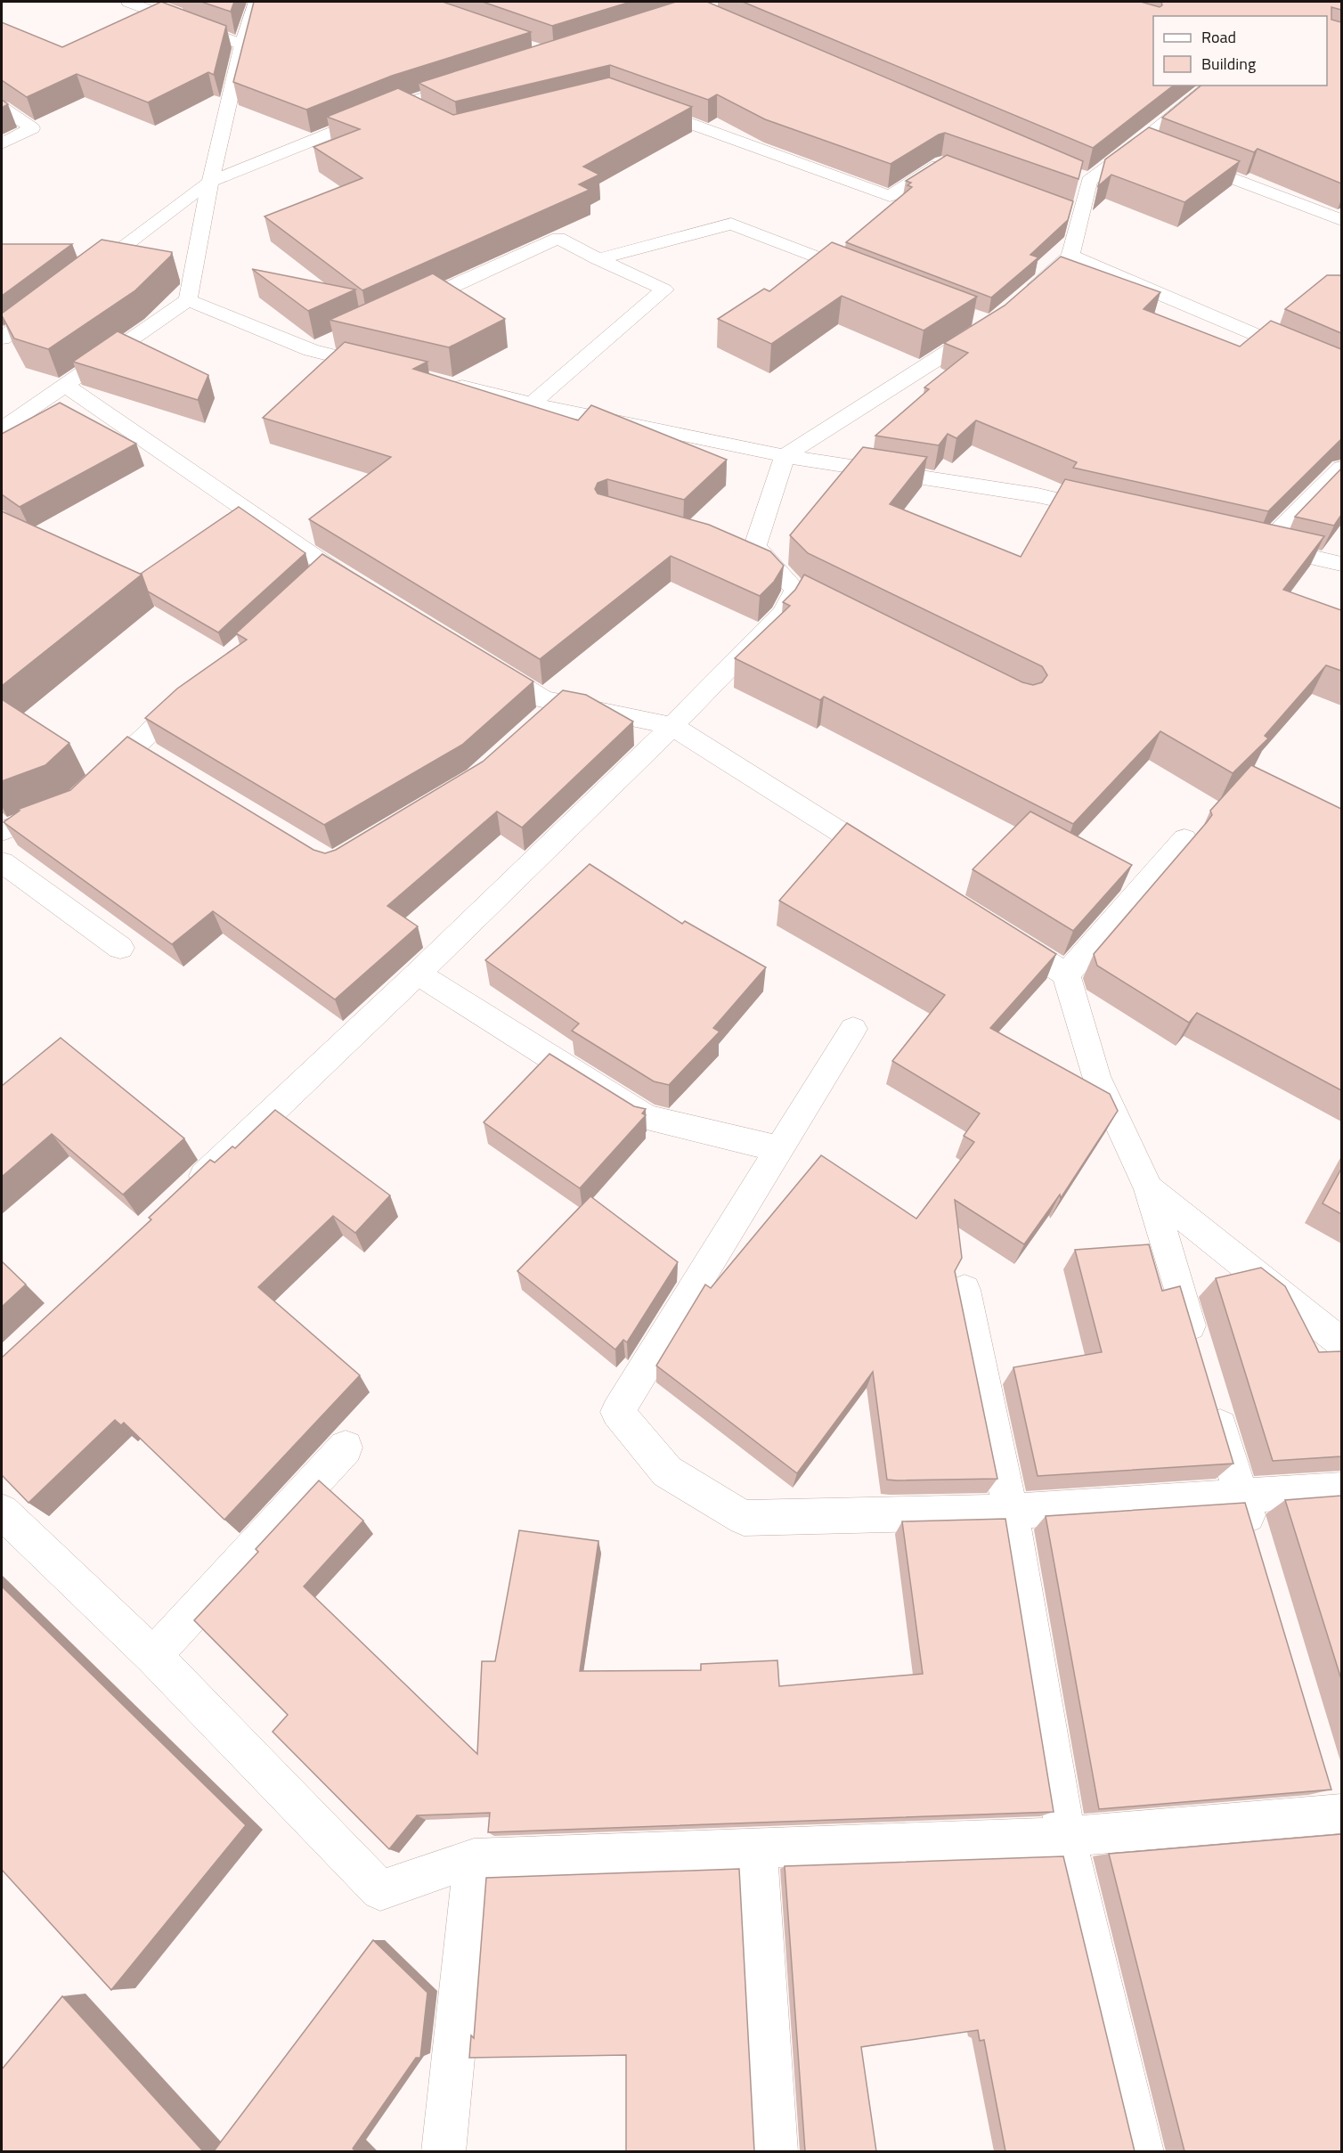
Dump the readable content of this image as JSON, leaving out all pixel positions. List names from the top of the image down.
{
  "legend": ["Road", "Building"]
}
